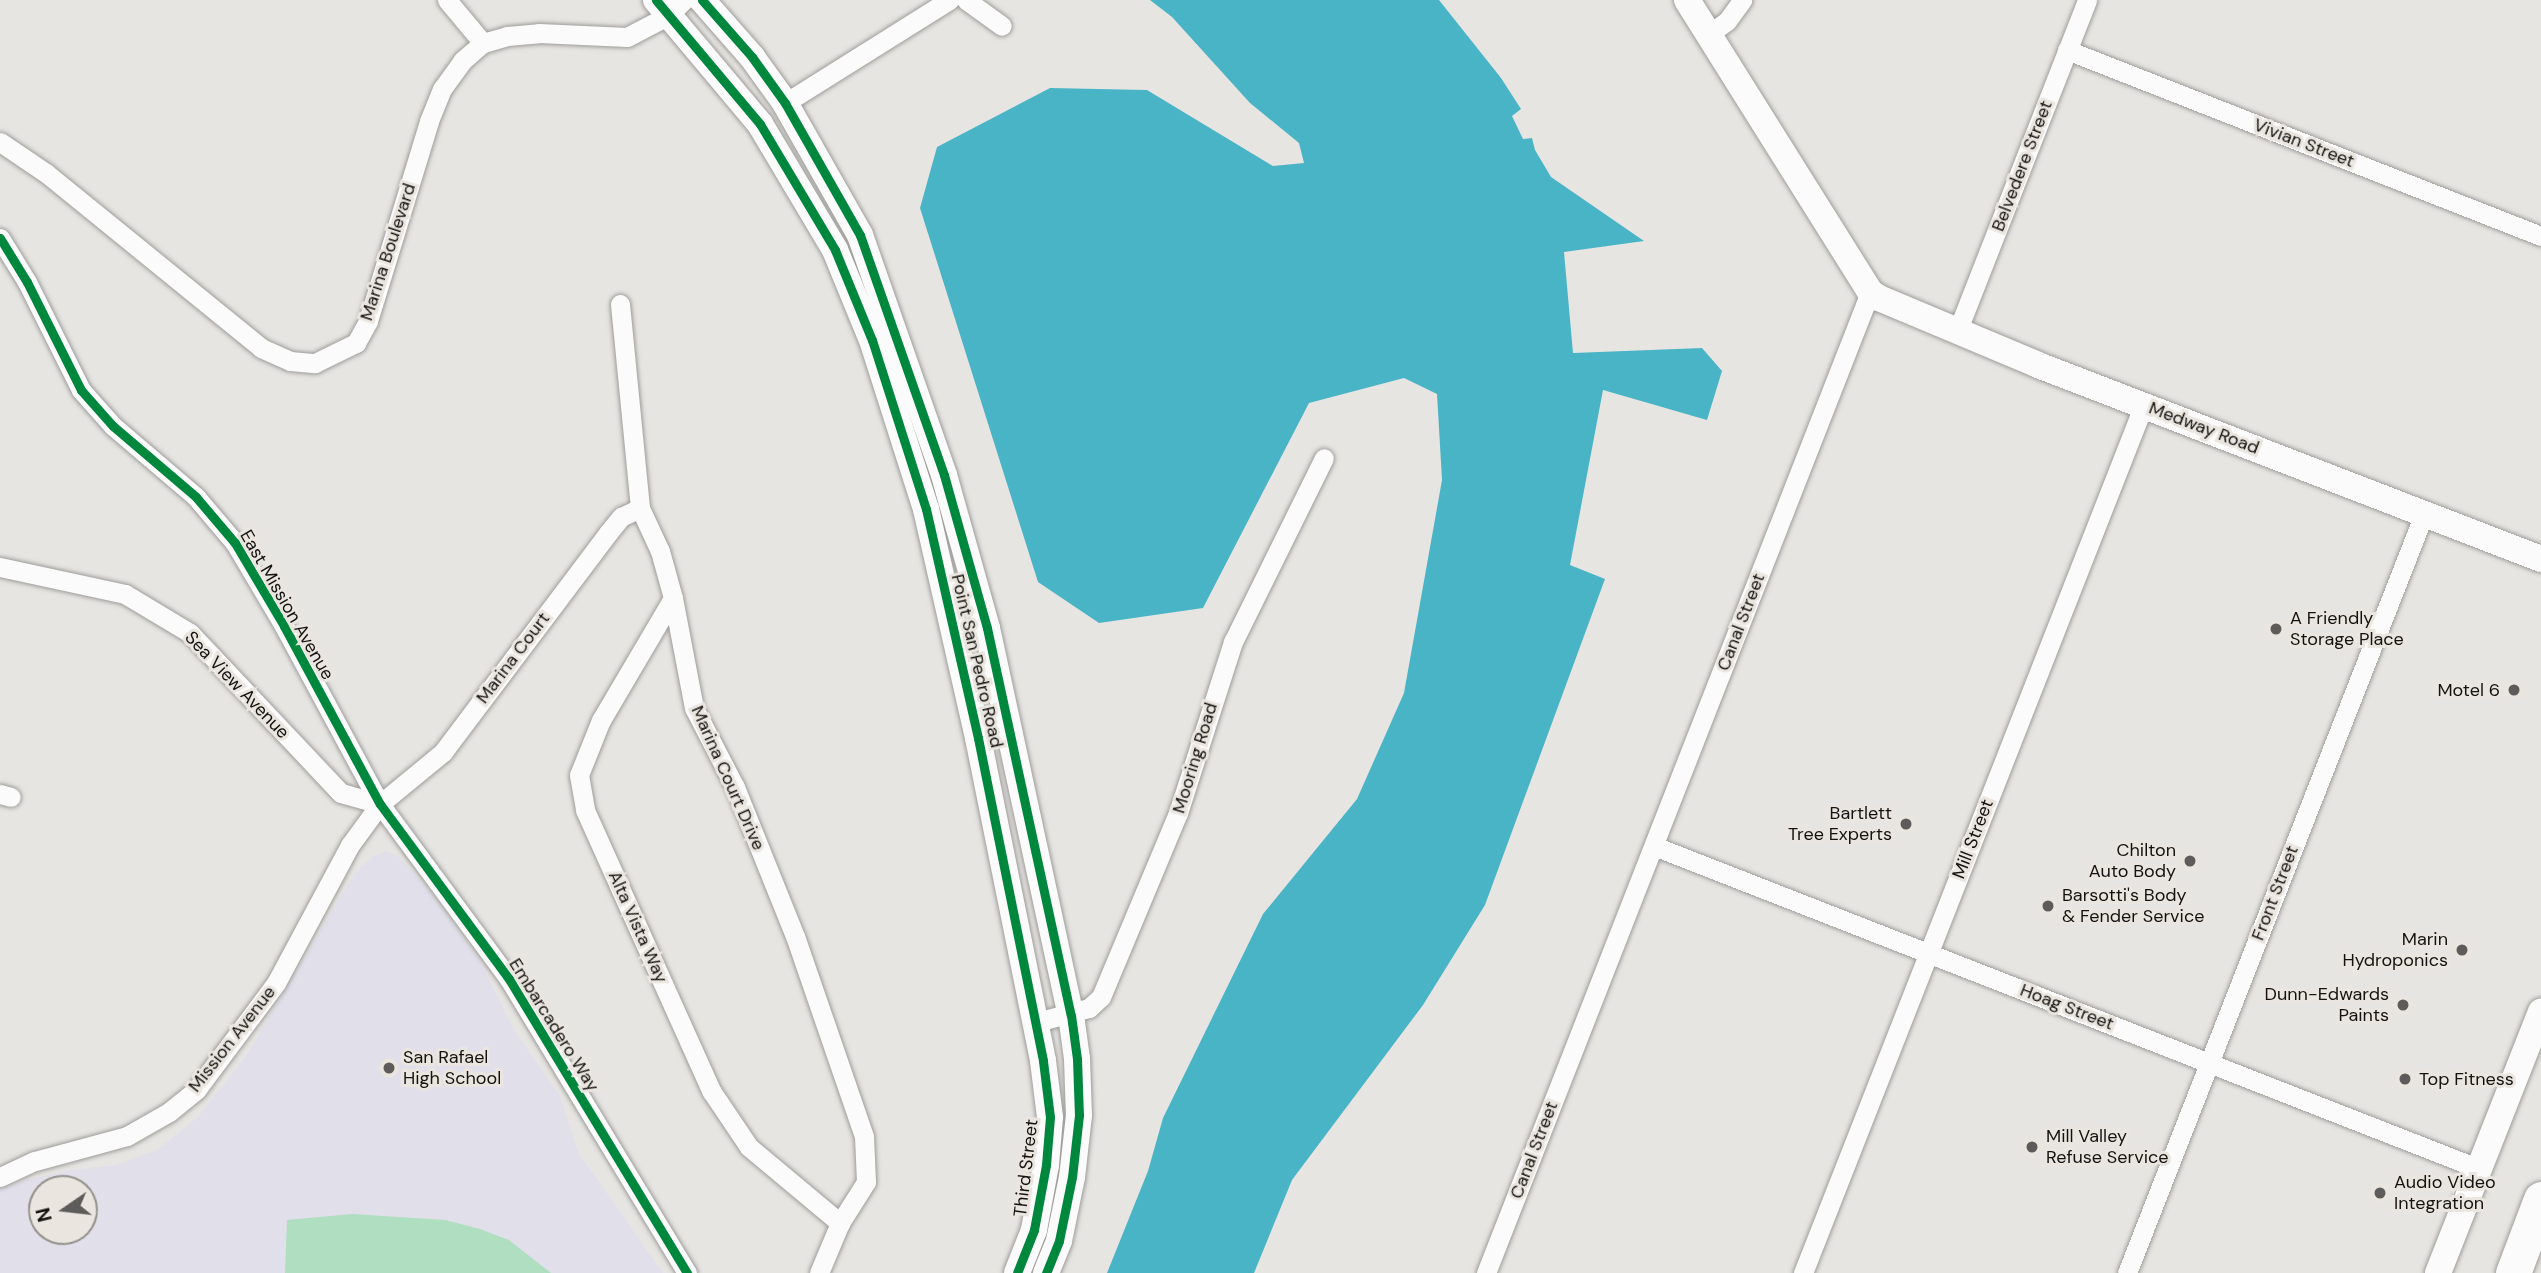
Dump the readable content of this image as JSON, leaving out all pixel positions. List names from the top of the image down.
{
  "streets": {
    "main road": ["Medway Road", "Point San Pedro Road", "Third Street"],
    "street": [
      "Vivian Street",
      "Belvedere Street",
      "Marina Boulevard",
      "East Mission Avenue",
      "Canal Street",
      "Marina Court",
      "Sea View Avenue",
      "Mooring Road",
      "Marina Court Drive",
      "Mill Street",
      "Front Street",
      "Alta Vista Way",
      "Hoag Street",
      "Embarcadero Way",
      "Mission Avenue"
    ]
  },
  "crossings": [
    ["Vivian Street", "Belvedere Street"],
    ["Belvedere Street", "Medway Road"],
    ["Medway Road", "Canal Street"],
    ["Medway Road", "Mill Street"],
    ["Medway Road", "Front Street"],
    ["East Mission Avenue", "Marina Court"],
    ["East Mission Avenue", "Sea View Avenue"],
    ["East Mission Avenue", "Embarcadero Way"],
    ["East Mission Avenue", "Mission Avenue"],
    ["Canal Street", "Hoag Street"],
    ["Marina Court", "Sea View Avenue"],
    ["Marina Court", "Marina Court Drive"],
    ["Marina Court", "Embarcadero Way"],
    ["Marina Court", "Mission Avenue"],
    ["Point San Pedro Road", "Mooring Road"],
    ["Point San Pedro Road", "Third Street"],
    ["Sea View Avenue", "Embarcadero Way"],
    ["Sea View Avenue", "Mission Avenue"],
    ["Mooring Road", "Third Street"],
    ["Marina Court Drive", "Alta Vista Way"],
    ["Mill Street", "Hoag Street"],
    ["Front Street", "Hoag Street"],
    ["Embarcadero Way", "Mission Avenue"]
  ],
  "places": [
    "A Friendly Storage Place",
    "Motel 6",
    "Bartlett Tree Experts",
    "Chilton Auto Body",
    "Barsotti's Body & Fender Service",
    "Marin Hydroponics",
    "Dunn-Edwards Paints",
    "San Rafael High School",
    "Top Fitness",
    "Mill Valley Refuse Service",
    "Audio Video Integration"
  ],
  "north": "left"
}
